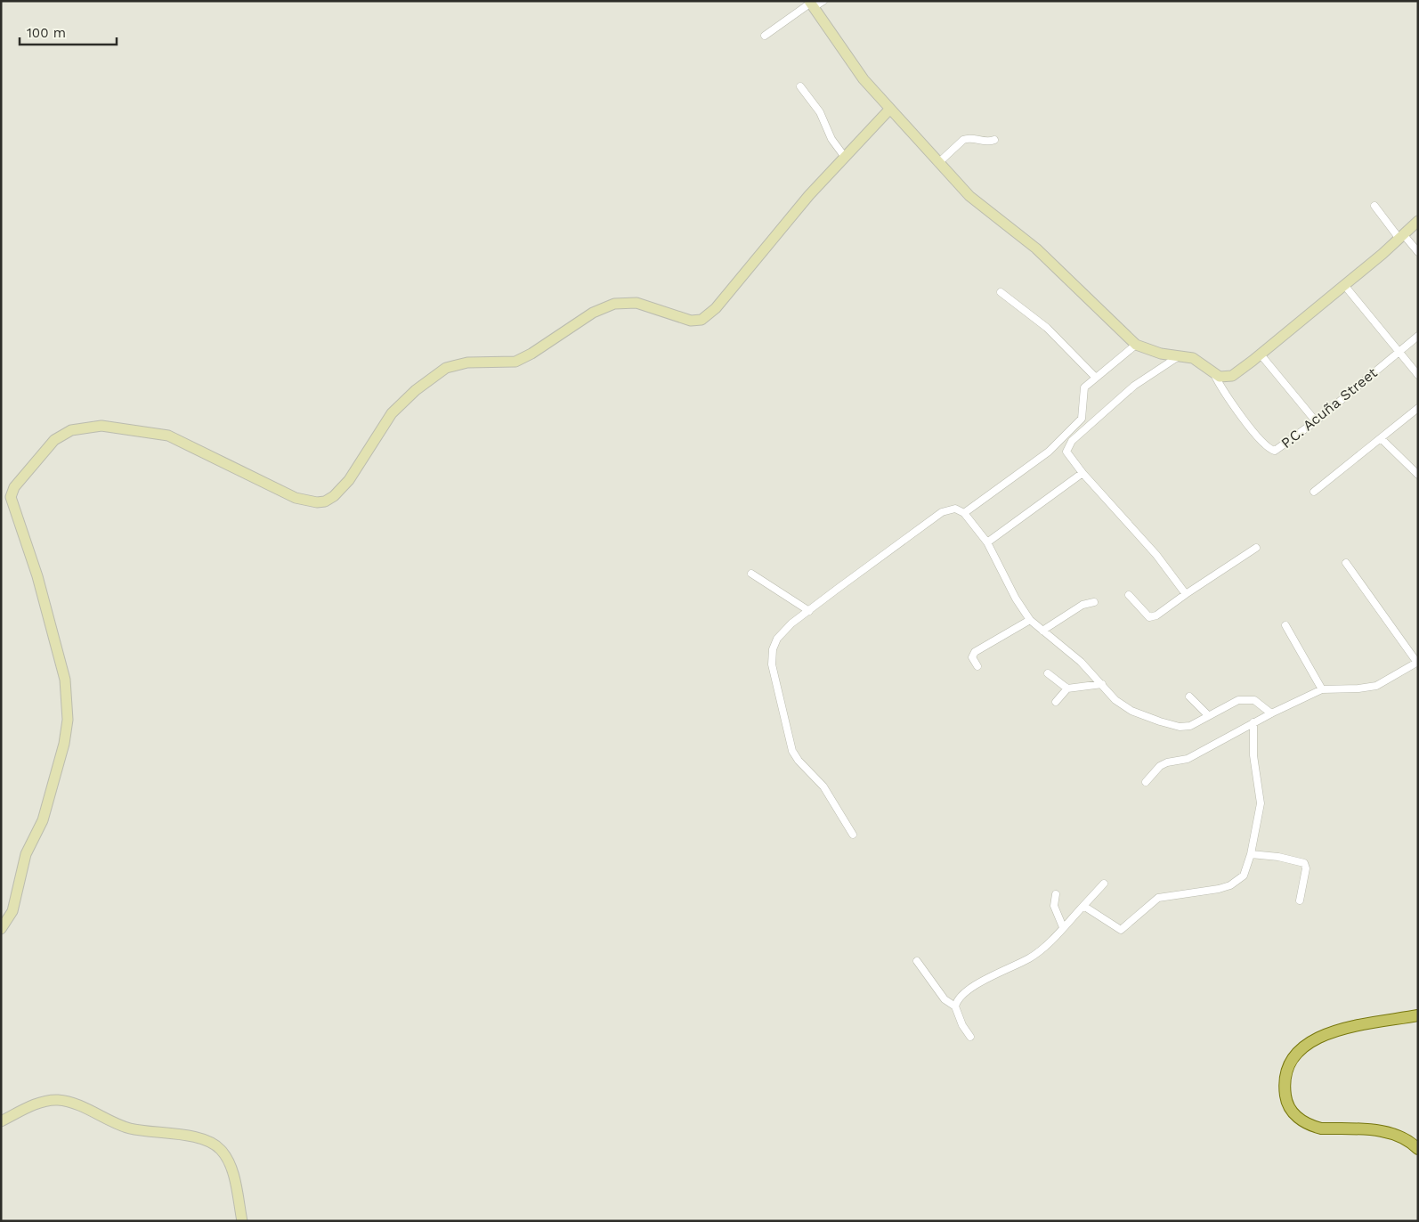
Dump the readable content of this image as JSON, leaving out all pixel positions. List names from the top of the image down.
{
  "streets": {
    "street": ["P.C. Acuña Street"]
  },
  "scale_bar": "100 m"
}
